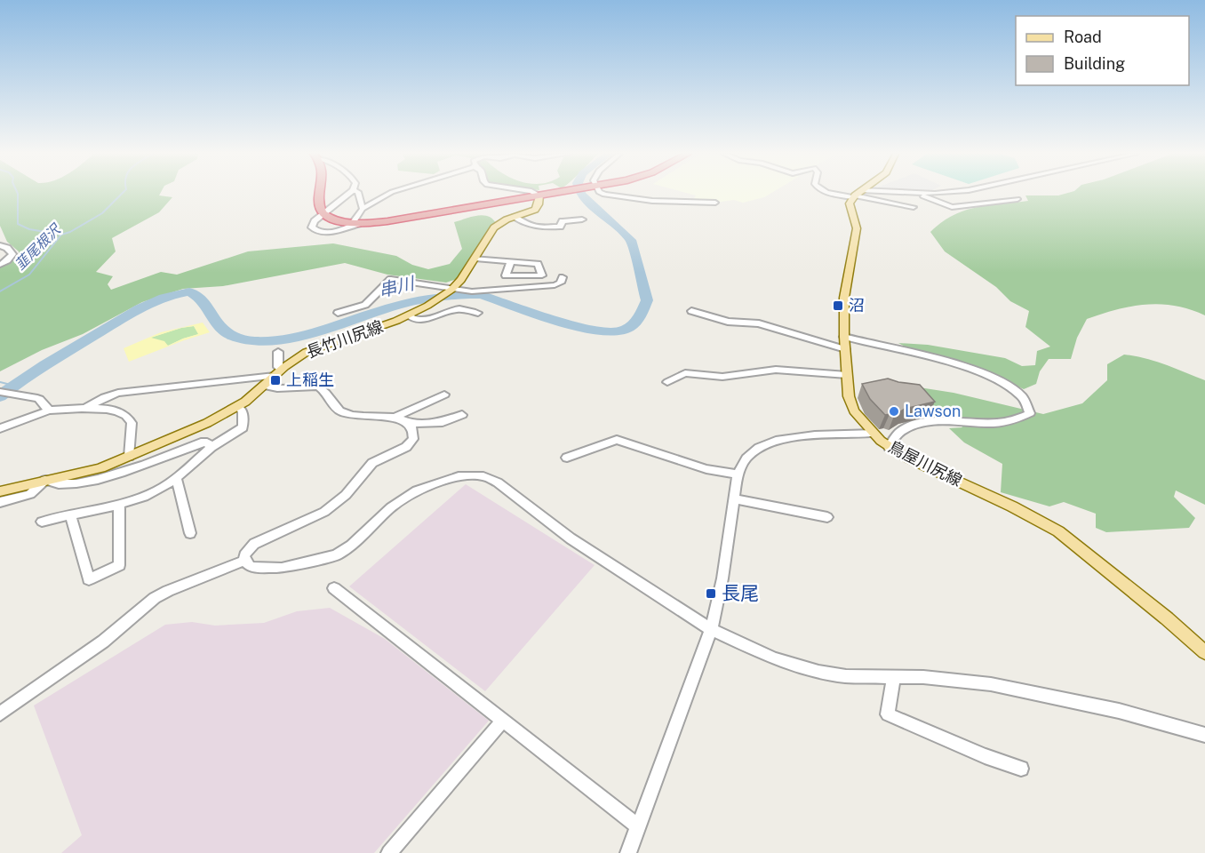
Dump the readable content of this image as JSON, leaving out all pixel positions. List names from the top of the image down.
{
  "streets": {
    "main road": ["長竹川尻線", "鳥屋川尻線"]
  },
  "water": ["韮尾根沢", "串川"],
  "places": {
    "transit": ["沼", "上稲生", "長尾"],
    "other": ["Lawson"]
  },
  "legend": ["Road", "Building"]
}
